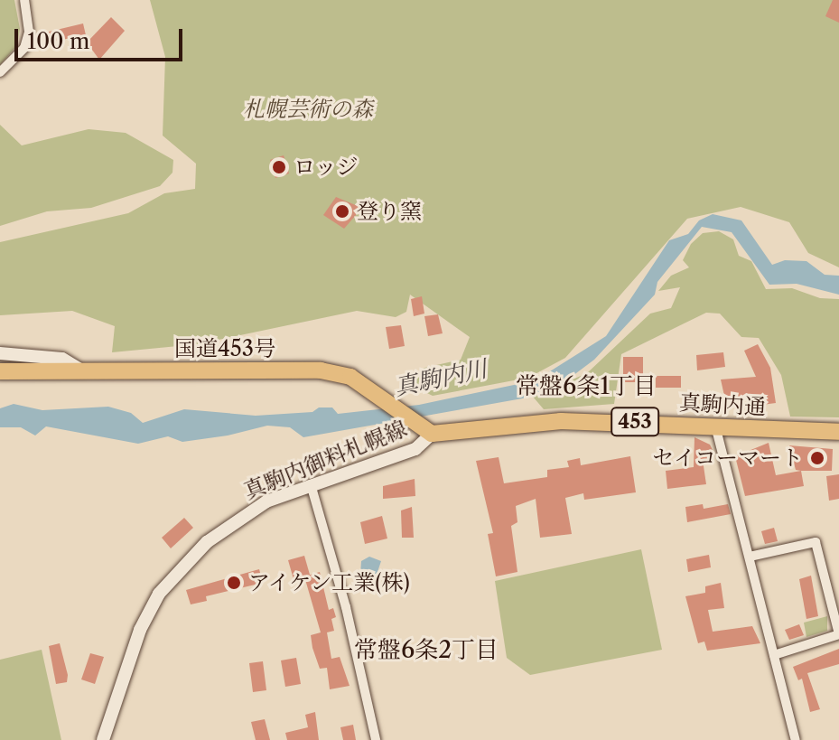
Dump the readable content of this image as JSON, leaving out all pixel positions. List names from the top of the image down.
{
  "streets": {
    "highway": ["国道453号", "真駒内通", "453"],
    "main road": ["真駒内御料札幌線"]
  },
  "crossings": [
    ["国道453号", "真駒内通"],
    ["国道453号", "真駒内御料札幌線"],
    ["真駒内通", "真駒内御料札幌線"]
  ],
  "districts": ["常盤6条1丁目", "常盤6条2丁目"],
  "water": ["真駒内川"],
  "parks": ["札幌芸術の森"],
  "places": [
    "ロッジ",
    "登り窯",
    "セイコーマート",
    "アイケン工業(株)"
  ],
  "scale_bar": "100 m"
}
